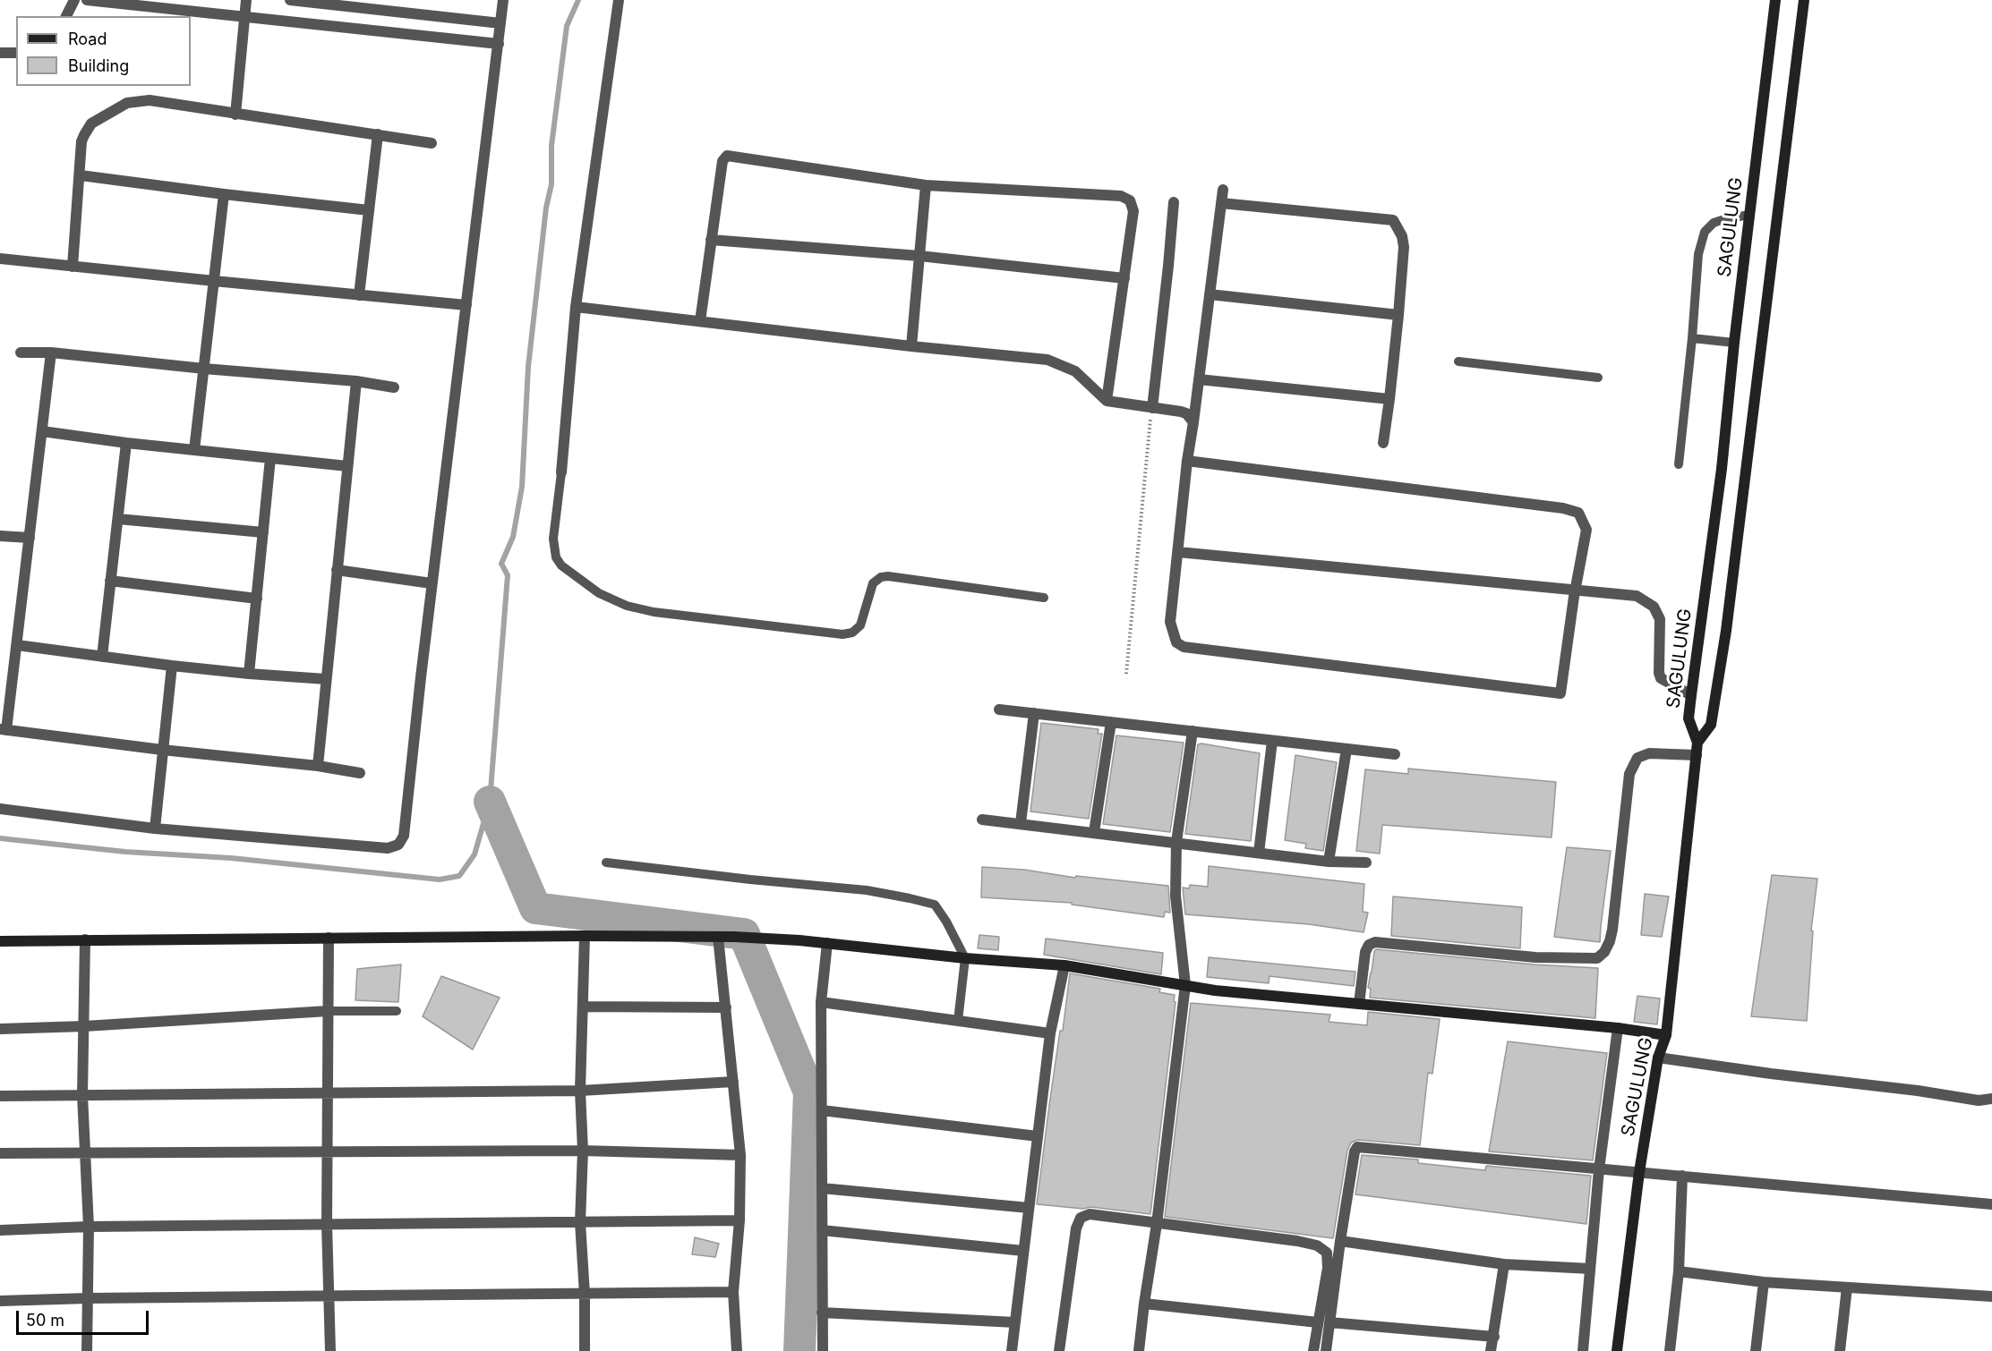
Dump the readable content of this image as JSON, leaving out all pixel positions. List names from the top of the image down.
{
  "streets": {
    "street": ["SAGULUNG"]
  },
  "legend": ["Road", "Building"],
  "scale_bar": "50 m"
}
